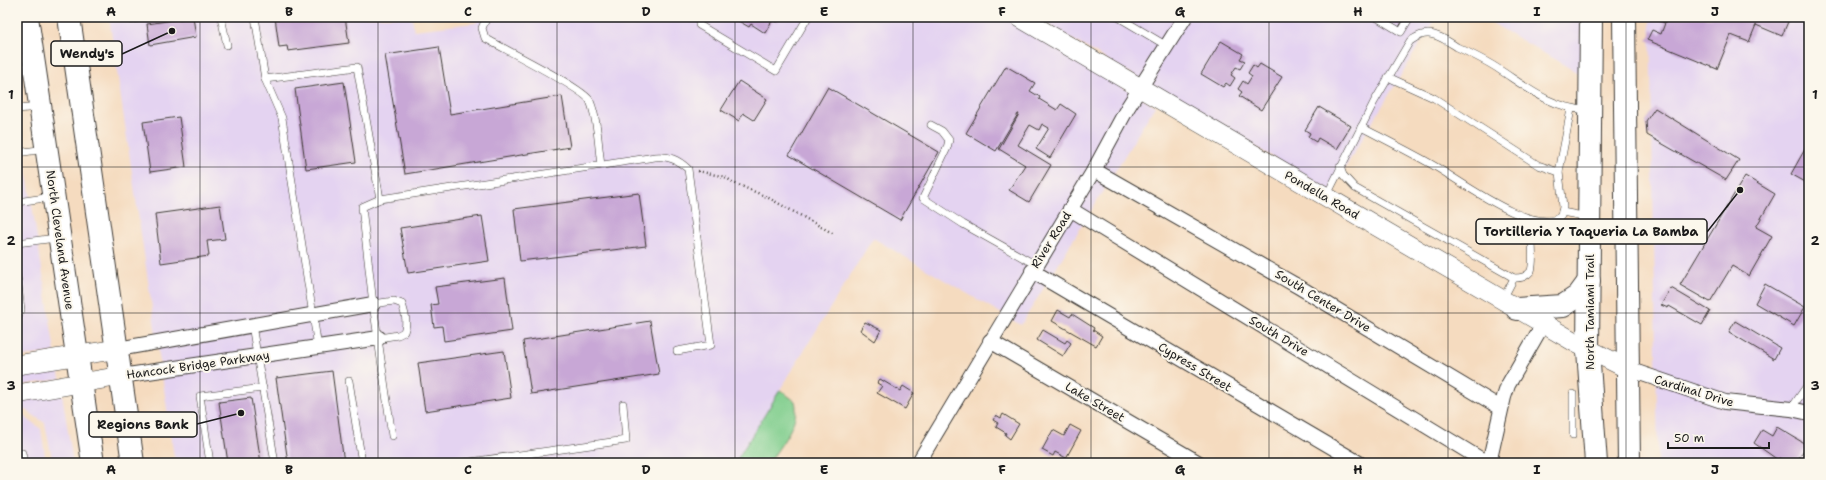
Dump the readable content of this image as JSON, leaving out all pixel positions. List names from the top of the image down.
{
  "streets": {
    "main road": [
      "Pondella Road",
      "North Cleveland Avenue",
      "North Tamiami Trail",
      "Hancock Bridge Parkway"
    ],
    "street": [
      "River Road",
      "South Center Drive",
      "South Drive",
      "Cypress Street",
      "Cardinal Drive",
      "Lake Street"
    ]
  },
  "crossings": [
    ["Pondella Road", "River Road"],
    ["Pondella Road", "North Tamiami Trail"],
    ["Pondella Road", "Cardinal Drive"],
    ["North Cleveland Avenue", "Hancock Bridge Parkway"],
    ["River Road", "South Center Drive"],
    ["River Road", "South Drive"],
    ["River Road", "Cypress Street"],
    ["River Road", "Lake Street"]
  ],
  "places": ["Wendy's", "Tortilleria Y Taqueria La Bamba", "Regions Bank"],
  "scale_bar": "50 m",
  "grid": {
    "columns": [
      "A",
      "B",
      "C",
      "D",
      "E",
      "F",
      "G",
      "H",
      "I",
      "J"
    ],
    "rows": ["1", "2", "3"]
  }
}
